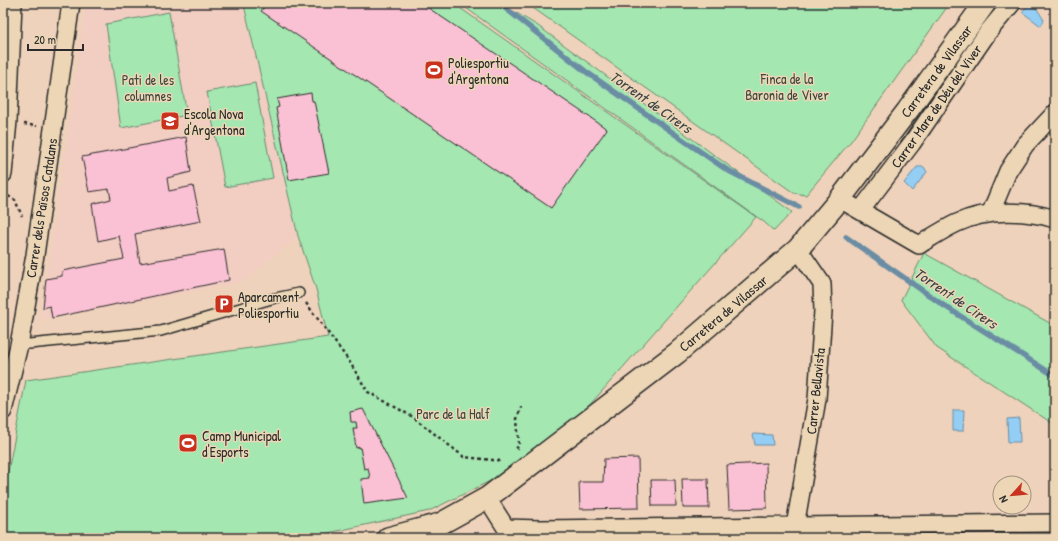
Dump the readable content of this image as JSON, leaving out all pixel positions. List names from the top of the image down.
{
  "streets": {
    "street": [
      "Carretera de Vilassar",
      "Carrer Mare de Déu del Viver",
      "Carrer dels Països Catalans",
      "Carrer Bellavista"
    ]
  },
  "crossings": [
    ["Carretera de Vilassar", "Carrer Bellavista"]
  ],
  "water": ["Torrent de Cirers"],
  "parks": ["Finca de la Baronia de Viver", "Pati de les columnes", "Parc de la Half"],
  "places": {
    "sports": ["Poliesportiu d'Argentona", "Camp Municipal d'Esports"],
    "school or university": ["Escola Nova d'Argentona"],
    "parking": ["Aparcament Poliesportiu"]
  },
  "scale_bar": "20 m",
  "north": "bottom left"
}
